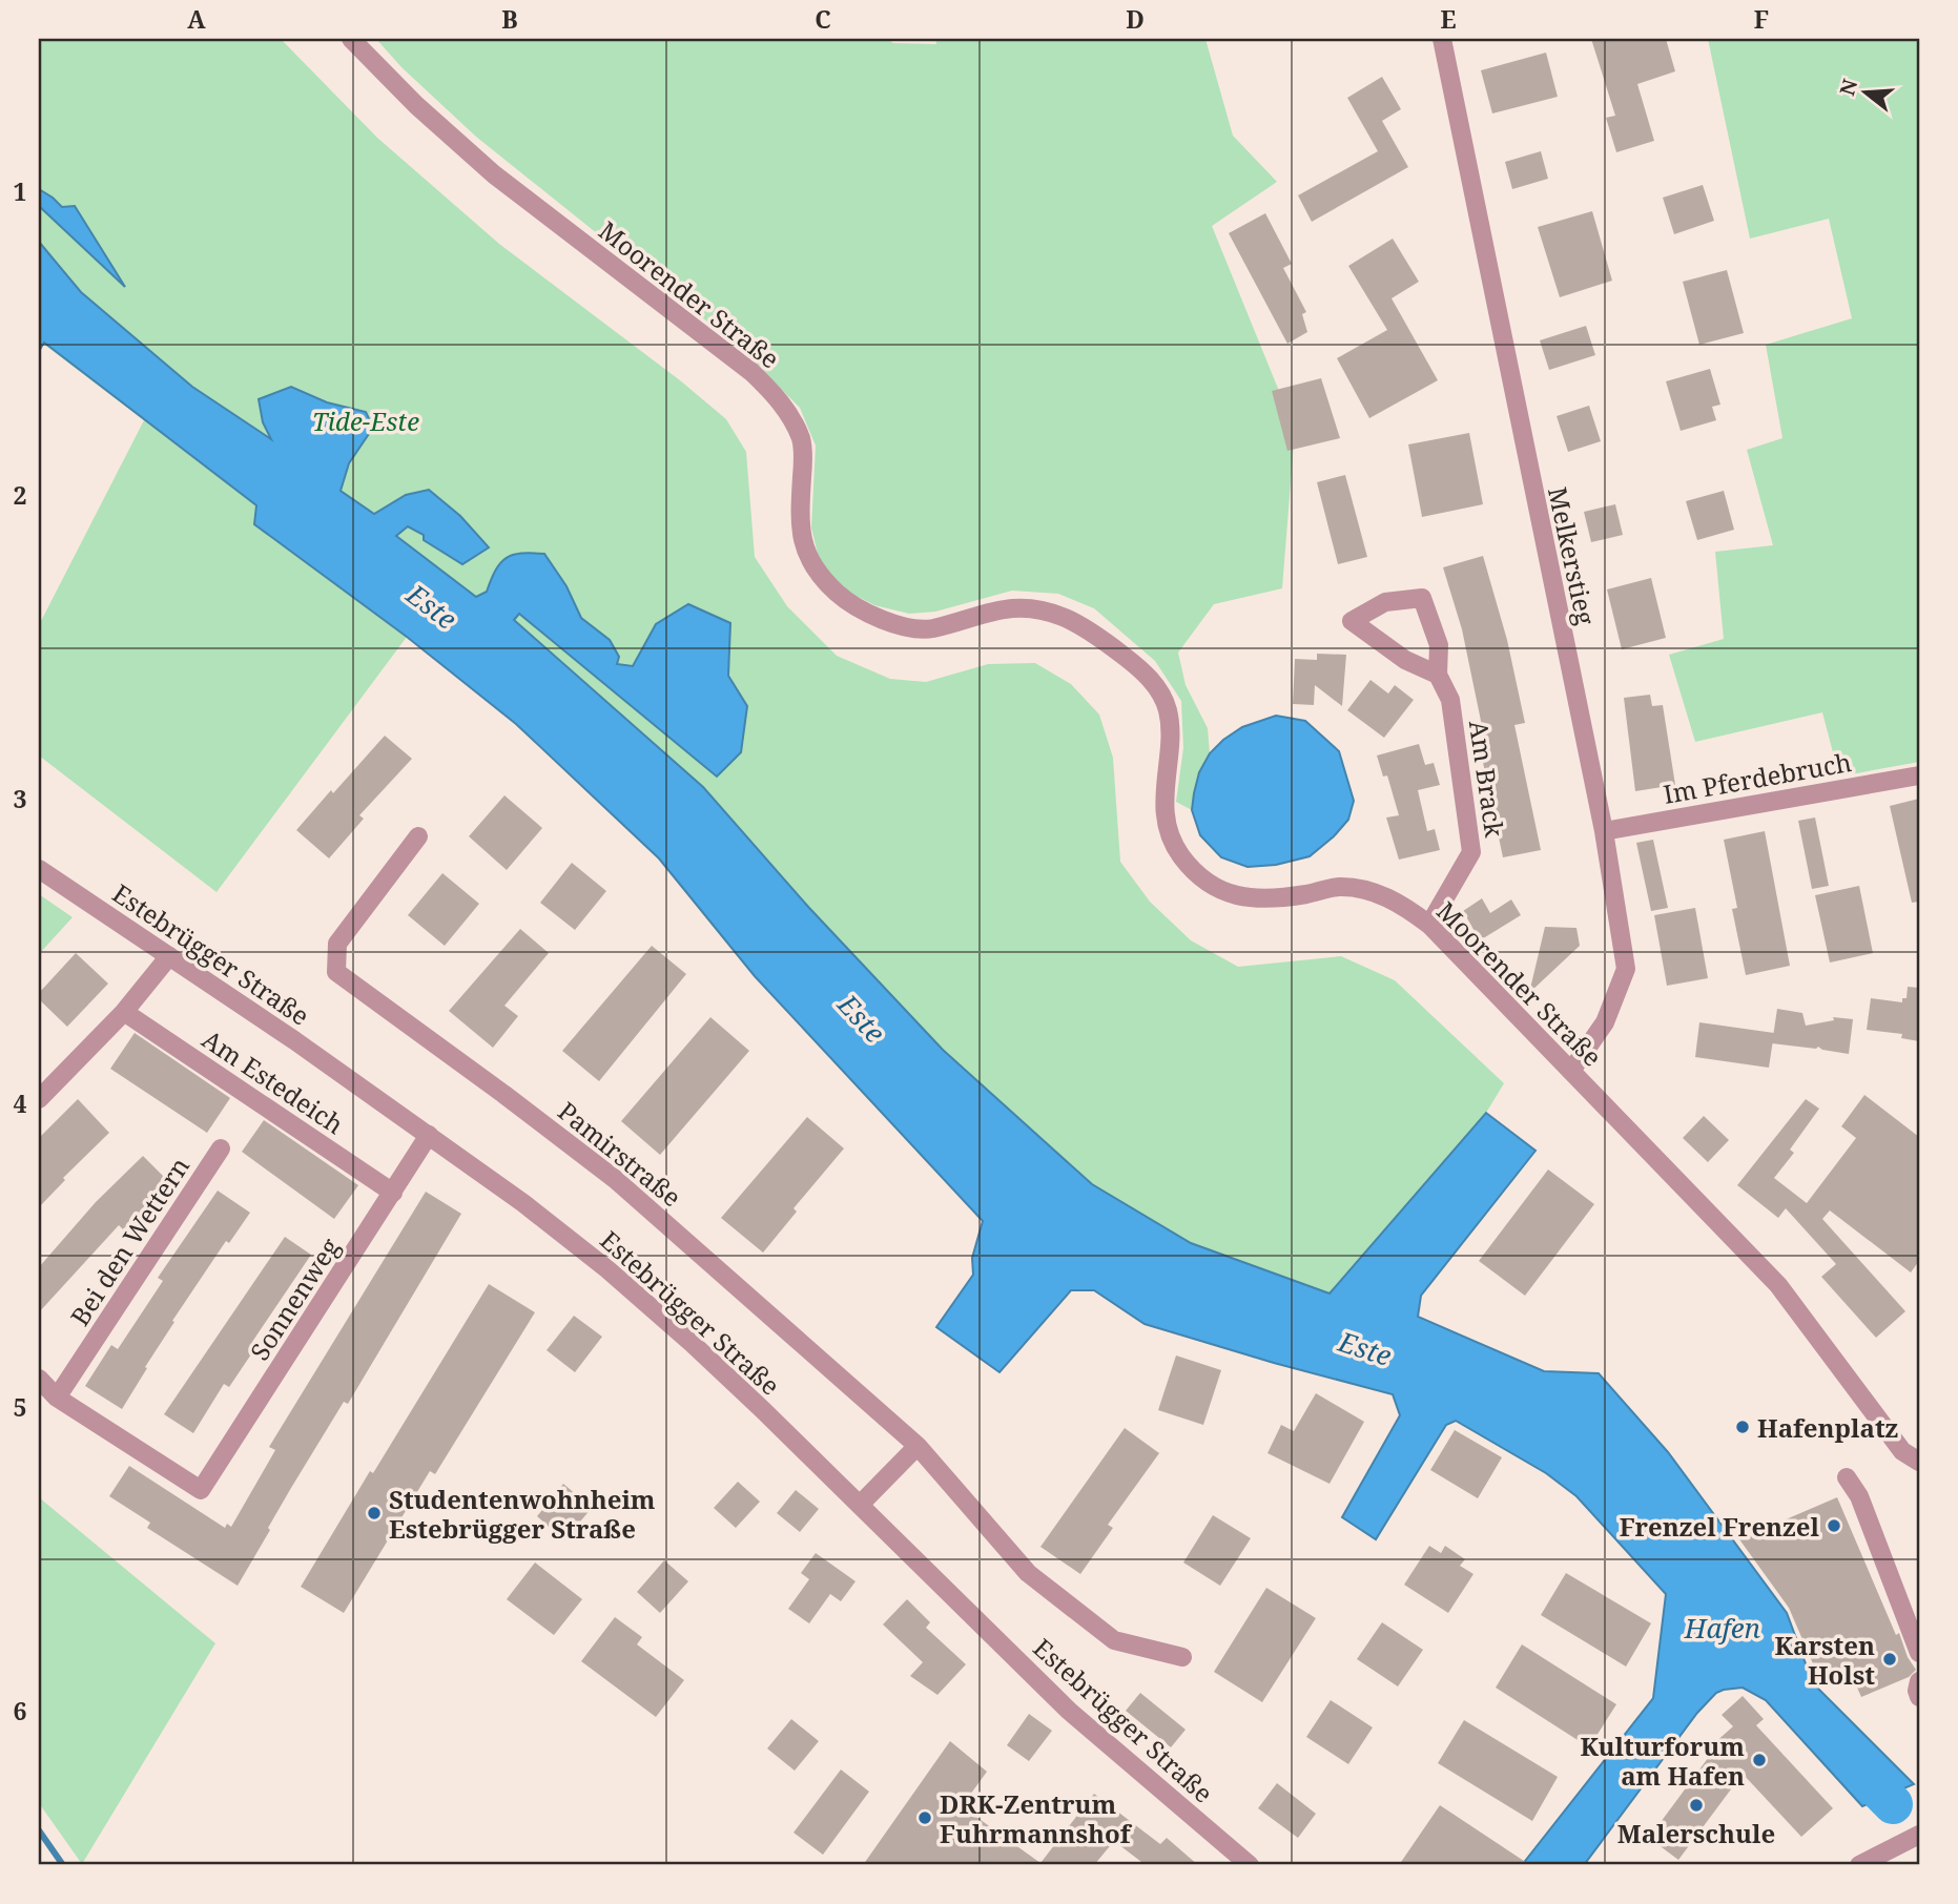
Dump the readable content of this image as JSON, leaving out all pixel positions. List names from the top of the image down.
{
  "streets": {
    "street": [
      "Moorender Straße",
      "Melkerstieg",
      "Im Pferdebruch",
      "Am Brack",
      "Estebrügger Straße",
      "Am Estedeich",
      "Pamirstraße",
      "Bei den Wettern",
      "Sonnenweg"
    ]
  },
  "crossings": [
    ["Moorender Straße", "Melkerstieg"],
    ["Moorender Straße", "Am Brack"],
    ["Melkerstieg", "Im Pferdebruch"],
    ["Estebrügger Straße", "Sonnenweg"],
    ["Am Estedeich", "Sonnenweg"],
    ["Bei den Wettern", "Sonnenweg"]
  ],
  "water": ["Este", "Hafen"],
  "parks": ["Tide-Este"],
  "places": [
    "Hafenplatz",
    "Studentenwohnheim Estebrügger Straße",
    "Frenzel Frenzel",
    "Karsten Holst",
    "Kulturforum am Hafen",
    "Malerschule",
    "DRK-Zentrum Fuhrmannshof"
  ],
  "north": "left",
  "grid": {
    "columns": [
      "A",
      "B",
      "C",
      "D",
      "E",
      "F"
    ],
    "rows": [
      "1",
      "2",
      "3",
      "4",
      "5",
      "6"
    ]
  }
}
